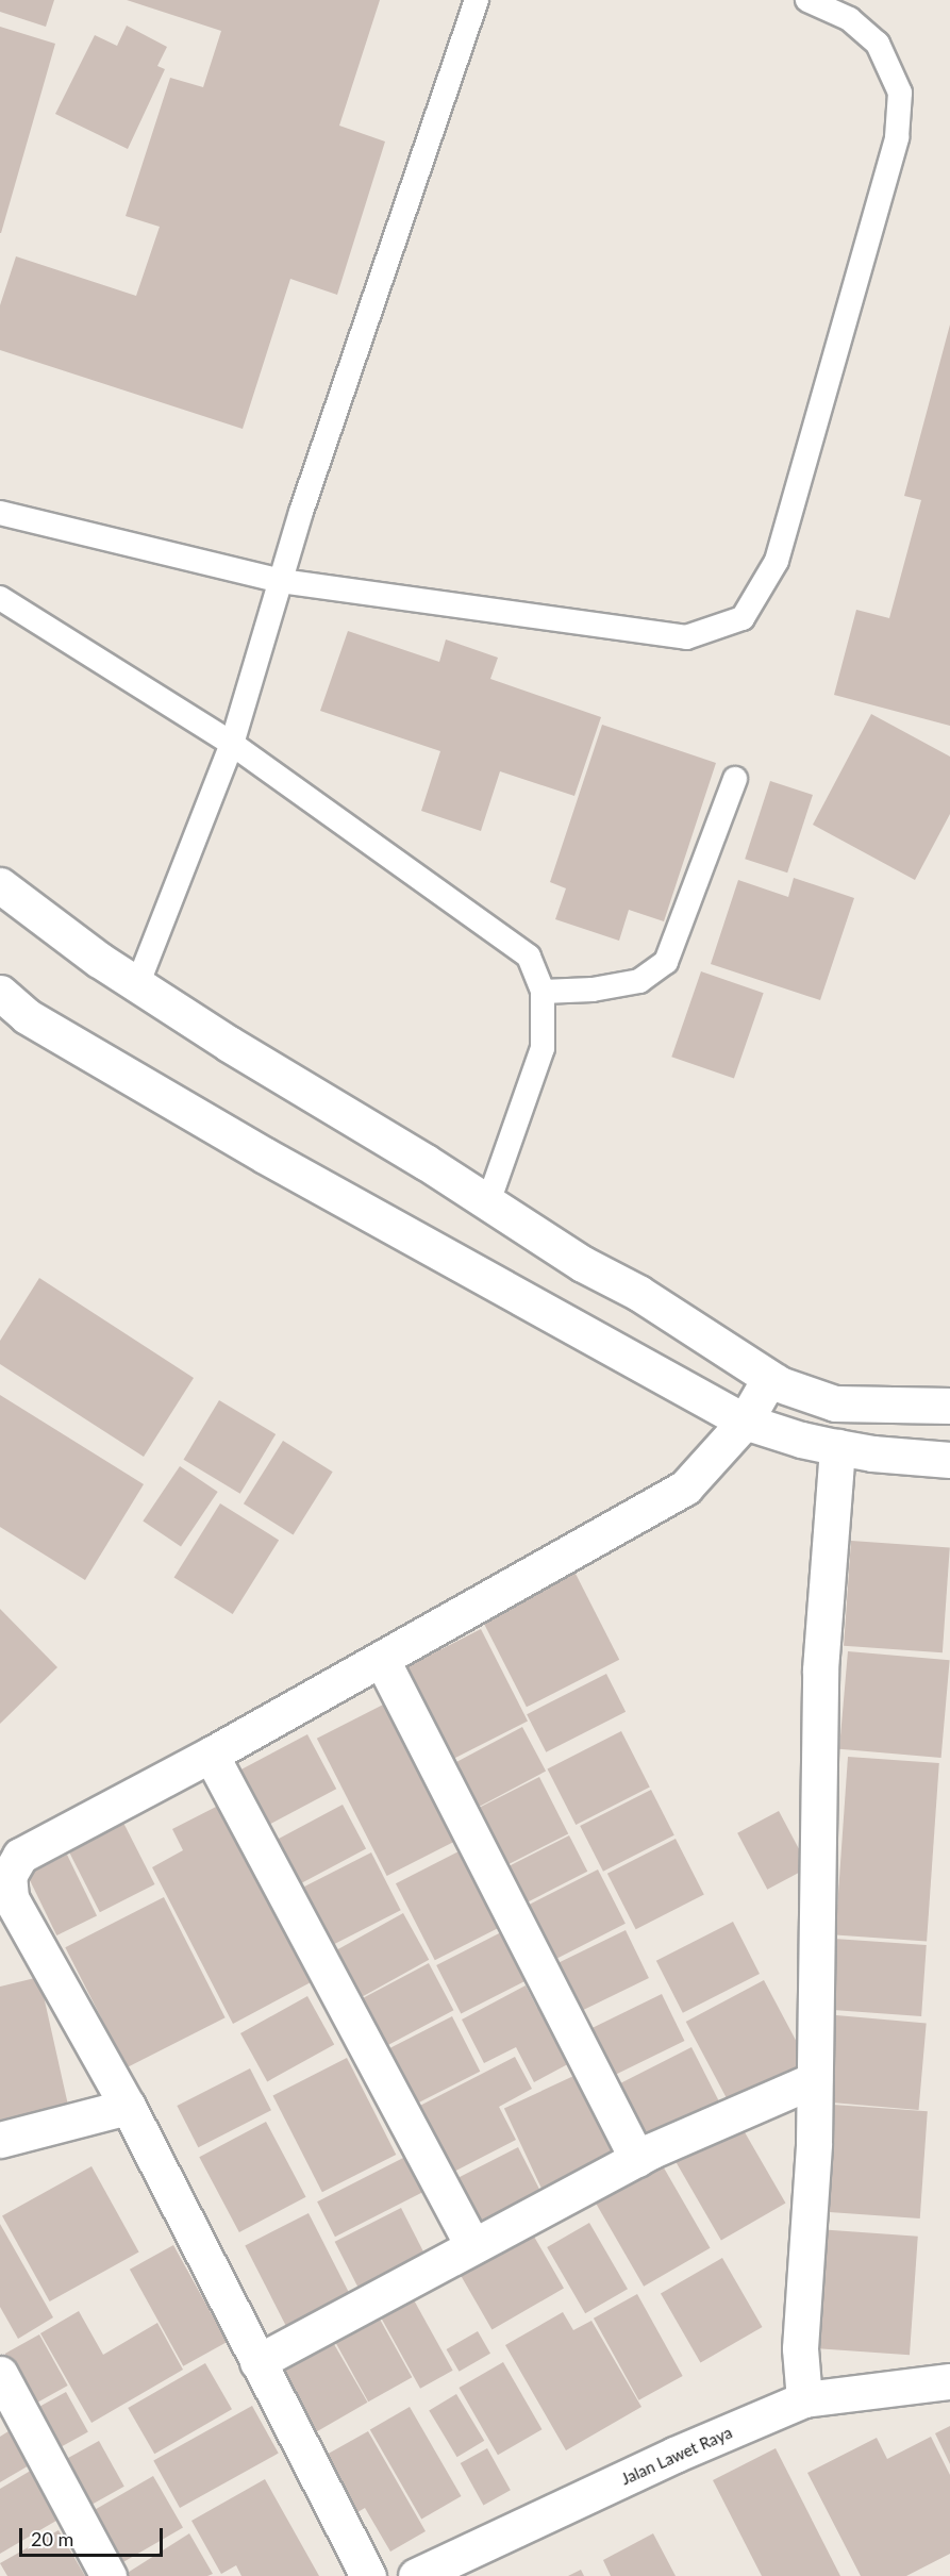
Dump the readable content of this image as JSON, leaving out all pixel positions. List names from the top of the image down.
{
  "streets": {
    "street": ["Jalan Lawet Raya"]
  },
  "scale_bar": "20 m"
}
